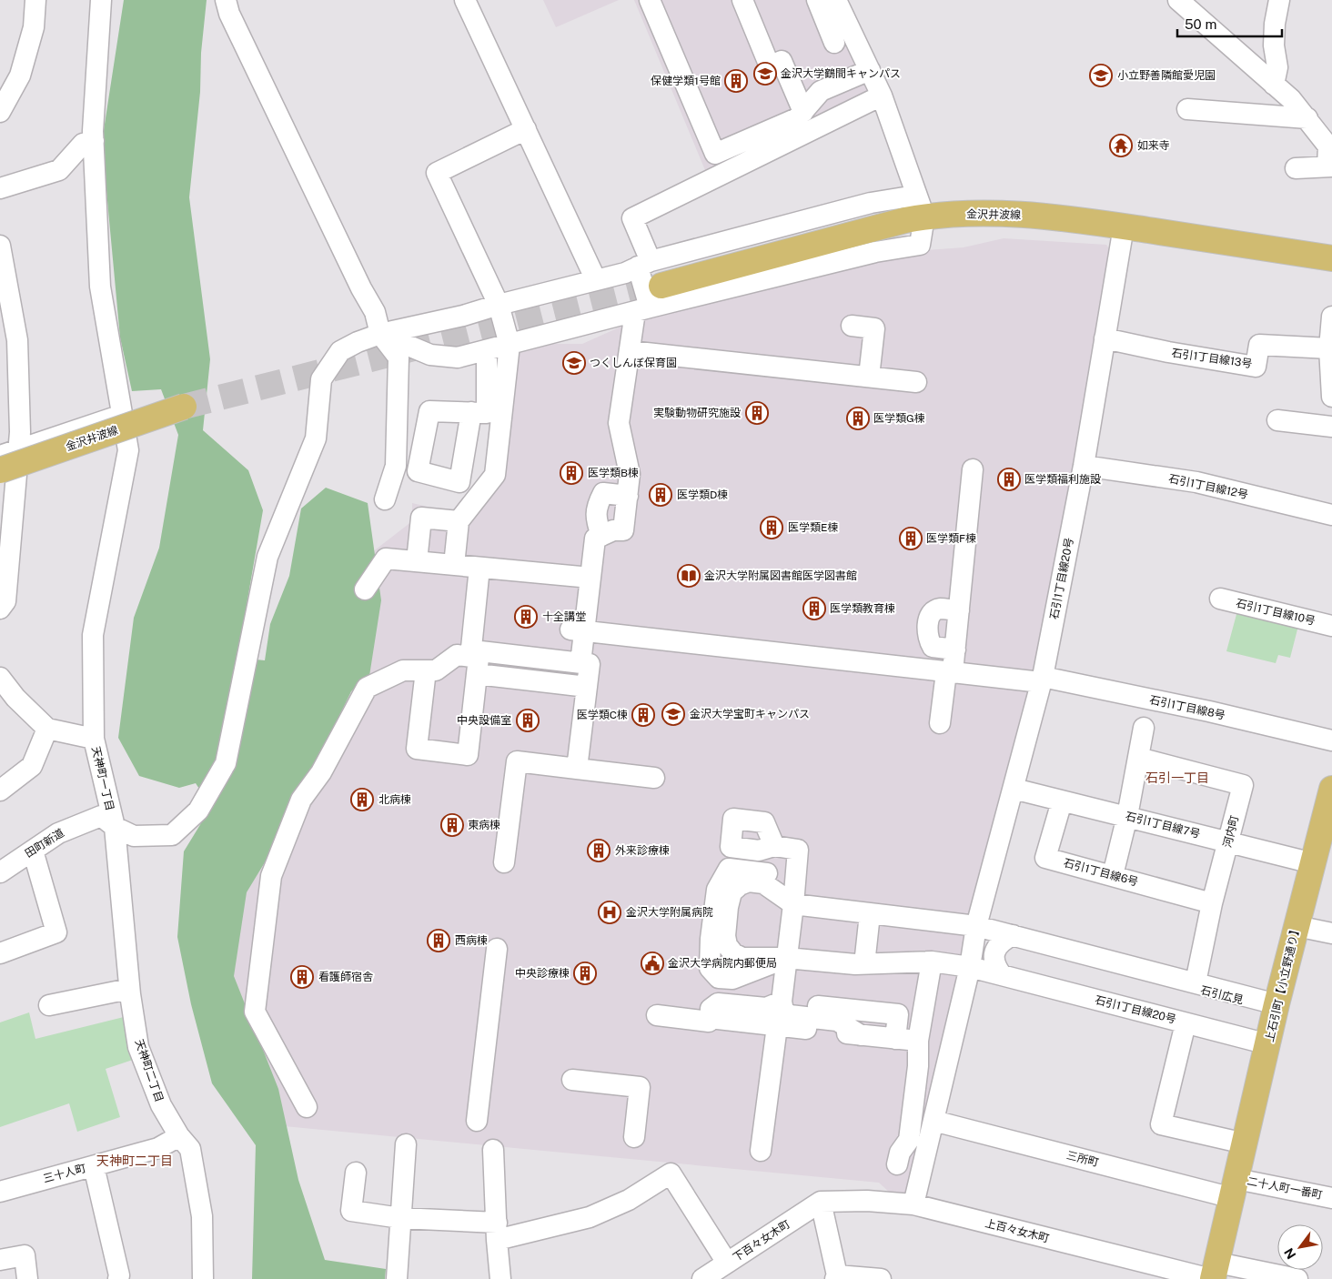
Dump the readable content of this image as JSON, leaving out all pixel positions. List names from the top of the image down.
{
  "streets": {
    "main road": ["金沢井波線", "上石引町【小立野通り】"],
    "street": [
      "石引1丁目線13号",
      "石引1丁目線12号",
      "石引1丁目線20号",
      "石引1丁目線10号",
      "石引1丁目線8号",
      "天神町一丁目",
      "石引1丁目線7号",
      "河内町",
      "田町新道",
      "石引1丁目線6号",
      "石引広見",
      "天神町二丁目",
      "三所町",
      "三十人町",
      "二十人町一番町",
      "上百々女木町",
      "下百々女木町"
    ]
  },
  "crossings": [
    ["金沢井波線", "石引1丁目線20号"],
    ["石引1丁目線13号", "石引1丁目線20号"],
    ["石引1丁目線12号", "石引1丁目線20号"],
    ["石引1丁目線20号", "石引1丁目線8号"],
    ["石引1丁目線20号", "石引1丁目線7号"],
    ["石引1丁目線20号", "上石引町【小立野通り】"],
    ["石引1丁目線20号", "石引広見"],
    ["天神町一丁目", "田町新道"],
    ["天神町一丁目", "天神町二丁目"],
    ["石引1丁目線7号", "河内町"],
    ["石引1丁目線7号", "石引1丁目線6号"],
    ["石引1丁目線7号", "上石引町【小立野通り】"],
    ["河内町", "石引1丁目線6号"],
    ["田町新道", "天神町二丁目"],
    ["上石引町【小立野通り】", "三所町"],
    ["上石引町【小立野通り】", "二十人町一番町"],
    ["上石引町【小立野通り】", "上百々女木町"],
    ["天神町二丁目", "三十人町"],
    ["三所町", "二十人町一番町"],
    ["上百々女木町", "下百々女木町"]
  ],
  "districts": ["石引一丁目", "天神町二丁目"],
  "places": {
    "school or university": [
      "金沢大学鶴間キャンパス",
      "小立野善隣館愛児園",
      "つくしんぼ保育園",
      "金沢大学宝町キャンパス"
    ],
    "building": [
      "保健学類1号館",
      "実験動物研究施設",
      "医学類G棟",
      "医学類B棟",
      "医学類福利施設",
      "医学類D棟",
      "医学類E棟",
      "医学類F棟",
      "医学類教育棟",
      "十全講堂",
      "医学類C棟",
      "中央設備室",
      "北病棟",
      "東病棟",
      "外来診療棟",
      "西病棟",
      "中央診療棟",
      "看護師宿舎"
    ],
    "temple": ["如来寺"],
    "library": ["金沢大学附属図書館医学図書館"],
    "hospital": ["金沢大学附属病院"],
    "public building": ["金沢大学病院内郵便局"]
  },
  "scale_bar": "50 m",
  "north": "bottom left"
}
